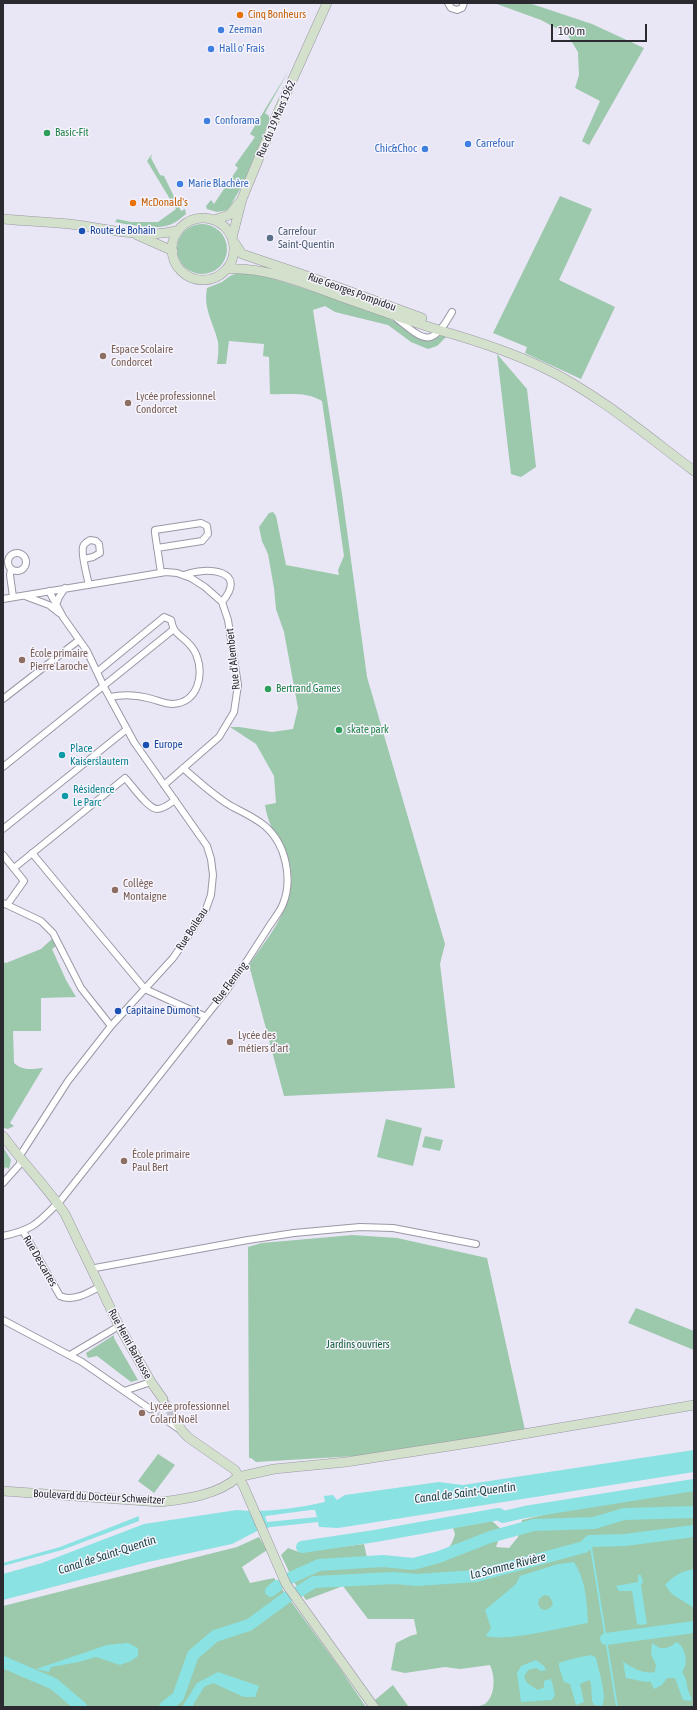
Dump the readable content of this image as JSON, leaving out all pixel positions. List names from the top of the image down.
{
  "streets": {
    "street": [
      "Rue du 19 Mars 1962",
      "Rue Georges Pompidou",
      "Rue d'Alembert",
      "Rue Boileau",
      "Rue Fleming",
      "Rue Descartes",
      "Rue Henri Barbusse",
      "Boulevard du Docteur Schweitzer"
    ]
  },
  "crossings": [
    ["Rue du 19 Mars 1962", "Rue Georges Pompidou"],
    ["Rue d'Alembert", "Rue Boileau"],
    ["Rue d'Alembert", "Rue Fleming"],
    ["Rue Fleming", "Rue Descartes"],
    ["Rue Fleming", "Rue Henri Barbusse"],
    ["Rue Descartes", "Rue Henri Barbusse"]
  ],
  "water": ["Canal de Saint-Quentin", "La Somme Rivière"],
  "parks": ["Jardins ouvriers"],
  "places": [
    "Cinq Bonheurs",
    "Zeeman",
    "Hall o' Frais",
    "Conforama",
    "Basic-Fit",
    "Carrefour",
    "Chic&Choc",
    "Marie Blachère",
    "McDonald's",
    "Route de Bohain",
    "Carrefour Saint-Quentin",
    "Espace Scolaire Condorcet",
    "Lycée professionnel Condorcet",
    "École primaire Pierre Laroche",
    "Bertrand Games",
    "skate park",
    "Europe",
    "Place Kaiserslautern",
    "Résidence Le Parc",
    "Collège Montaigne",
    "Capitaine Dumont",
    "Lycée des métiers d'art",
    "École primaire Paul Bert",
    "Lycée professionnel Colard Noël"
  ],
  "scale_bar": "100 m"
}
